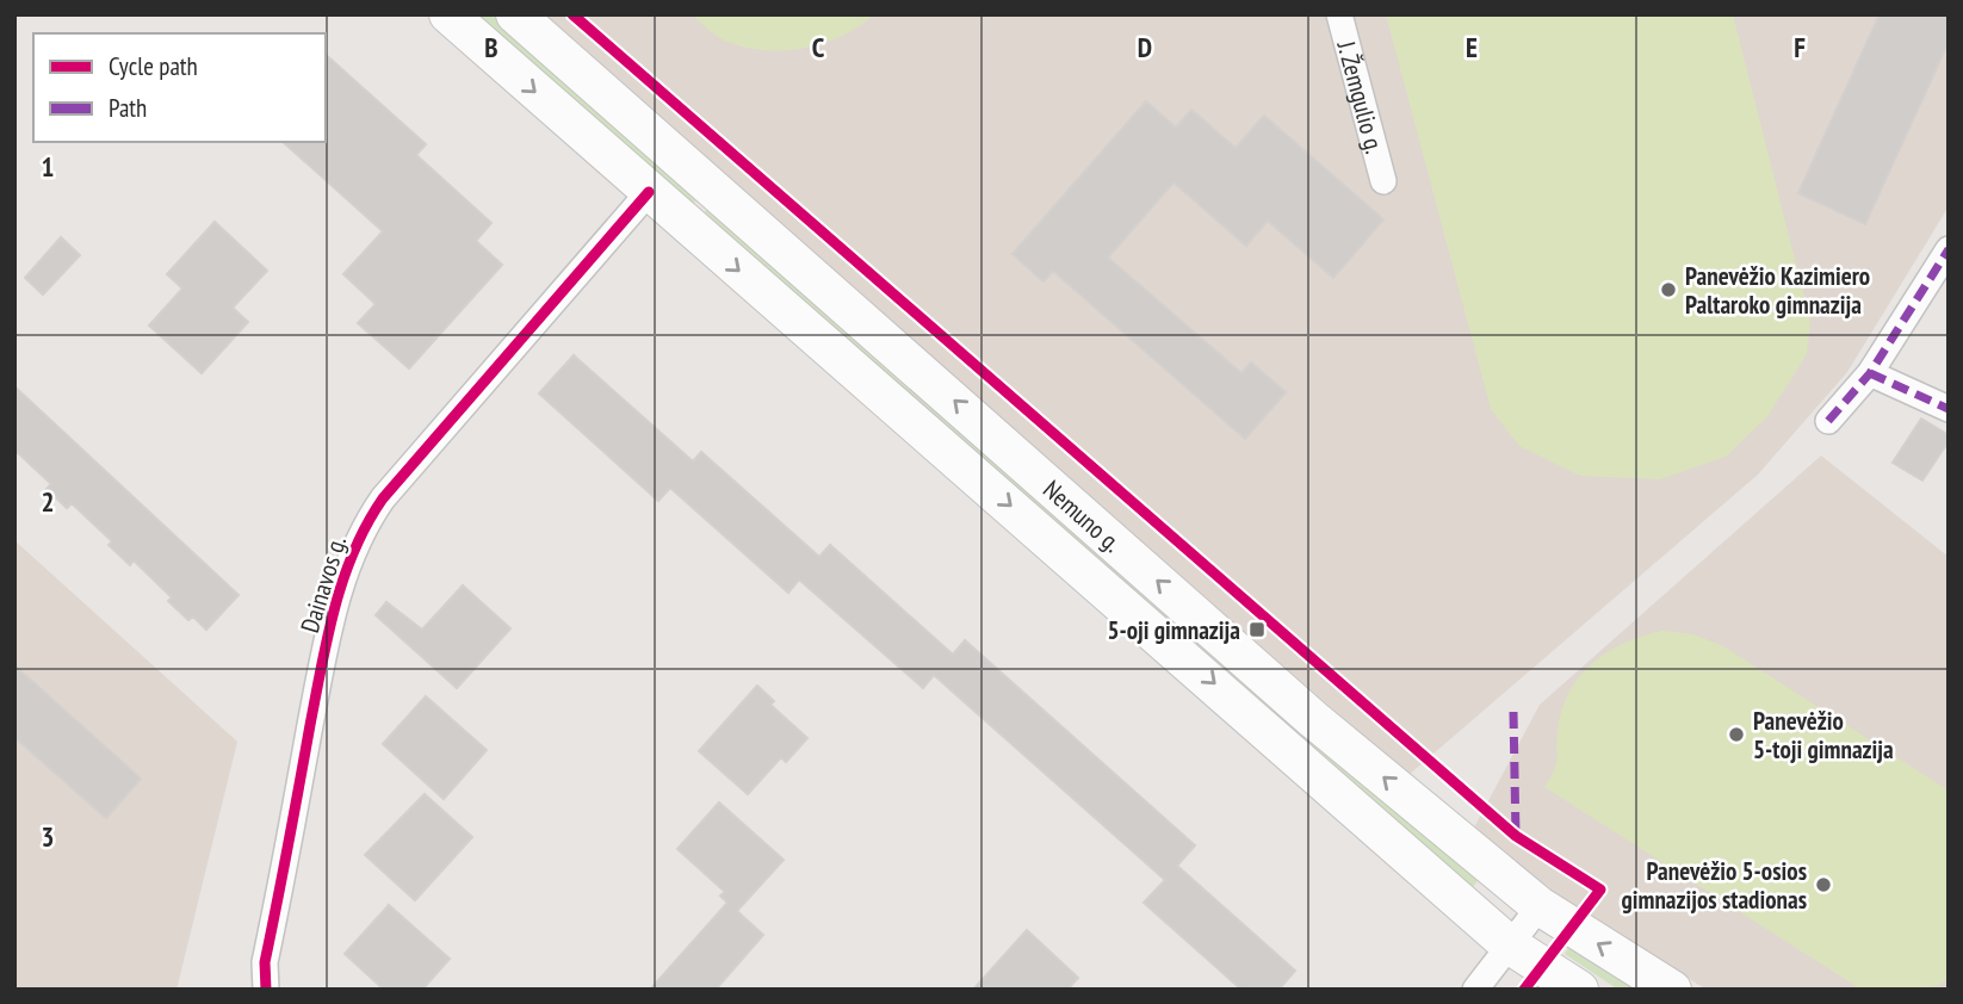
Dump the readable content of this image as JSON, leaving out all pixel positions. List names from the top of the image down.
{
  "streets": {
    "main road": ["Nemuno g."],
    "street": ["J. Žemgulio g.", "Dainavos g."]
  },
  "crossings": [
    ["Nemuno g.", "Dainavos g."]
  ],
  "places": {
    "other": ["Panevėžio Kazimiero Paltaroko gimnazija", "Panevėžio 5-toji gimnazija", "Panevėžio 5-osios gimnazijos stadionas"],
    "transit": ["5-oji gimnazija"]
  },
  "legend": ["Cycle path", "Path"],
  "grid": {
    "columns": [
      "B",
      "C",
      "D",
      "E",
      "F"
    ],
    "rows": ["1", "2", "3"]
  }
}
